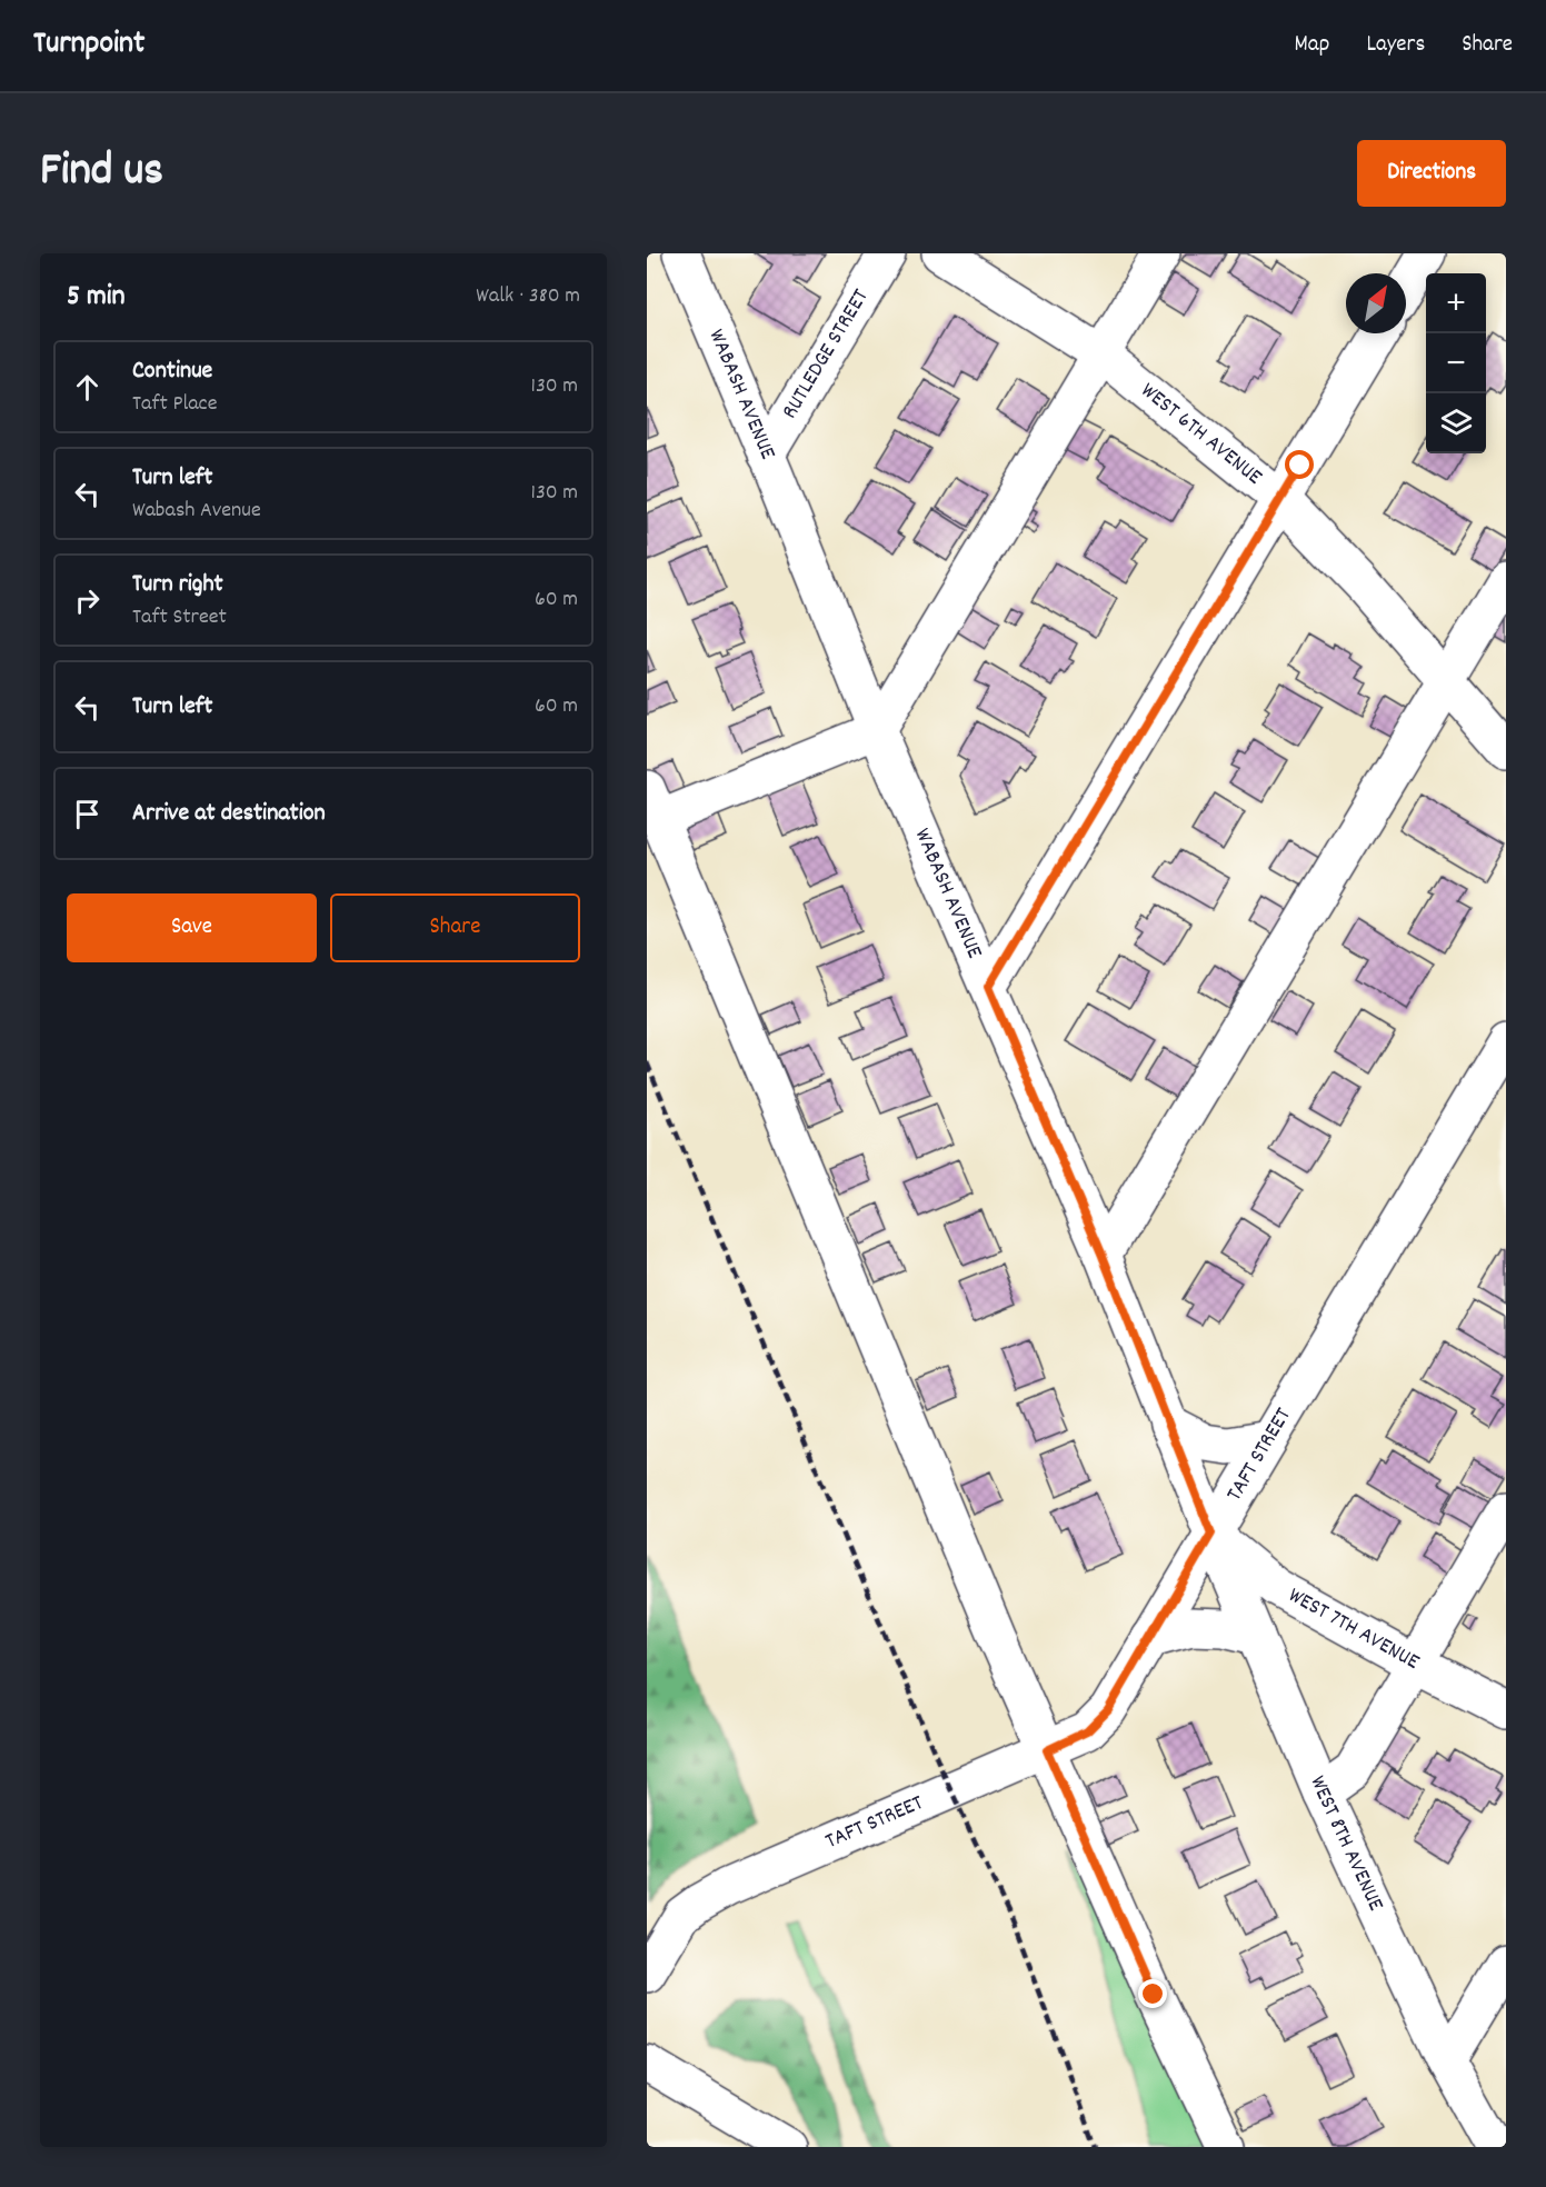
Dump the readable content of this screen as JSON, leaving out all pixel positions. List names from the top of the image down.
{
  "streets": {
    "street": [
      "RUTLEDGE STREET",
      "WABASH AVENUE",
      "WEST 6TH AVENUE",
      "TAFT STREET",
      "WEST 7TH AVENUE",
      "WEST 8TH AVENUE"
    ]
  },
  "crossings": [
    ["RUTLEDGE STREET", "WABASH AVENUE"],
    ["WABASH AVENUE", "TAFT STREET"],
    ["WABASH AVENUE", "WEST 7TH AVENUE"],
    ["WABASH AVENUE", "WEST 8TH AVENUE"],
    ["TAFT STREET", "WEST 7TH AVENUE"],
    ["TAFT STREET", "WEST 8TH AVENUE"],
    ["WEST 7TH AVENUE", "WEST 8TH AVENUE"]
  ],
  "north": "top right",
  "page": {
    "header": "Turnpoint",
    "nav": ["Map", "Layers", "Share"],
    "title": "Find us",
    "buttons": [
      "Directions",
      ["Save", "Share"]
    ],
    "heading": ["5 min", "Walk · 380 m"],
    "map_buttons": ["+", "−"],
    "list": [
      ["Continue", "Taft Place", "130 m"],
      ["Turn left", "Wabash Avenue", "130 m"],
      ["Turn right", "Taft Street", "60 m"],
      ["Turn left", "60 m"],
      "Arrive at destination"
    ]
  }
}
